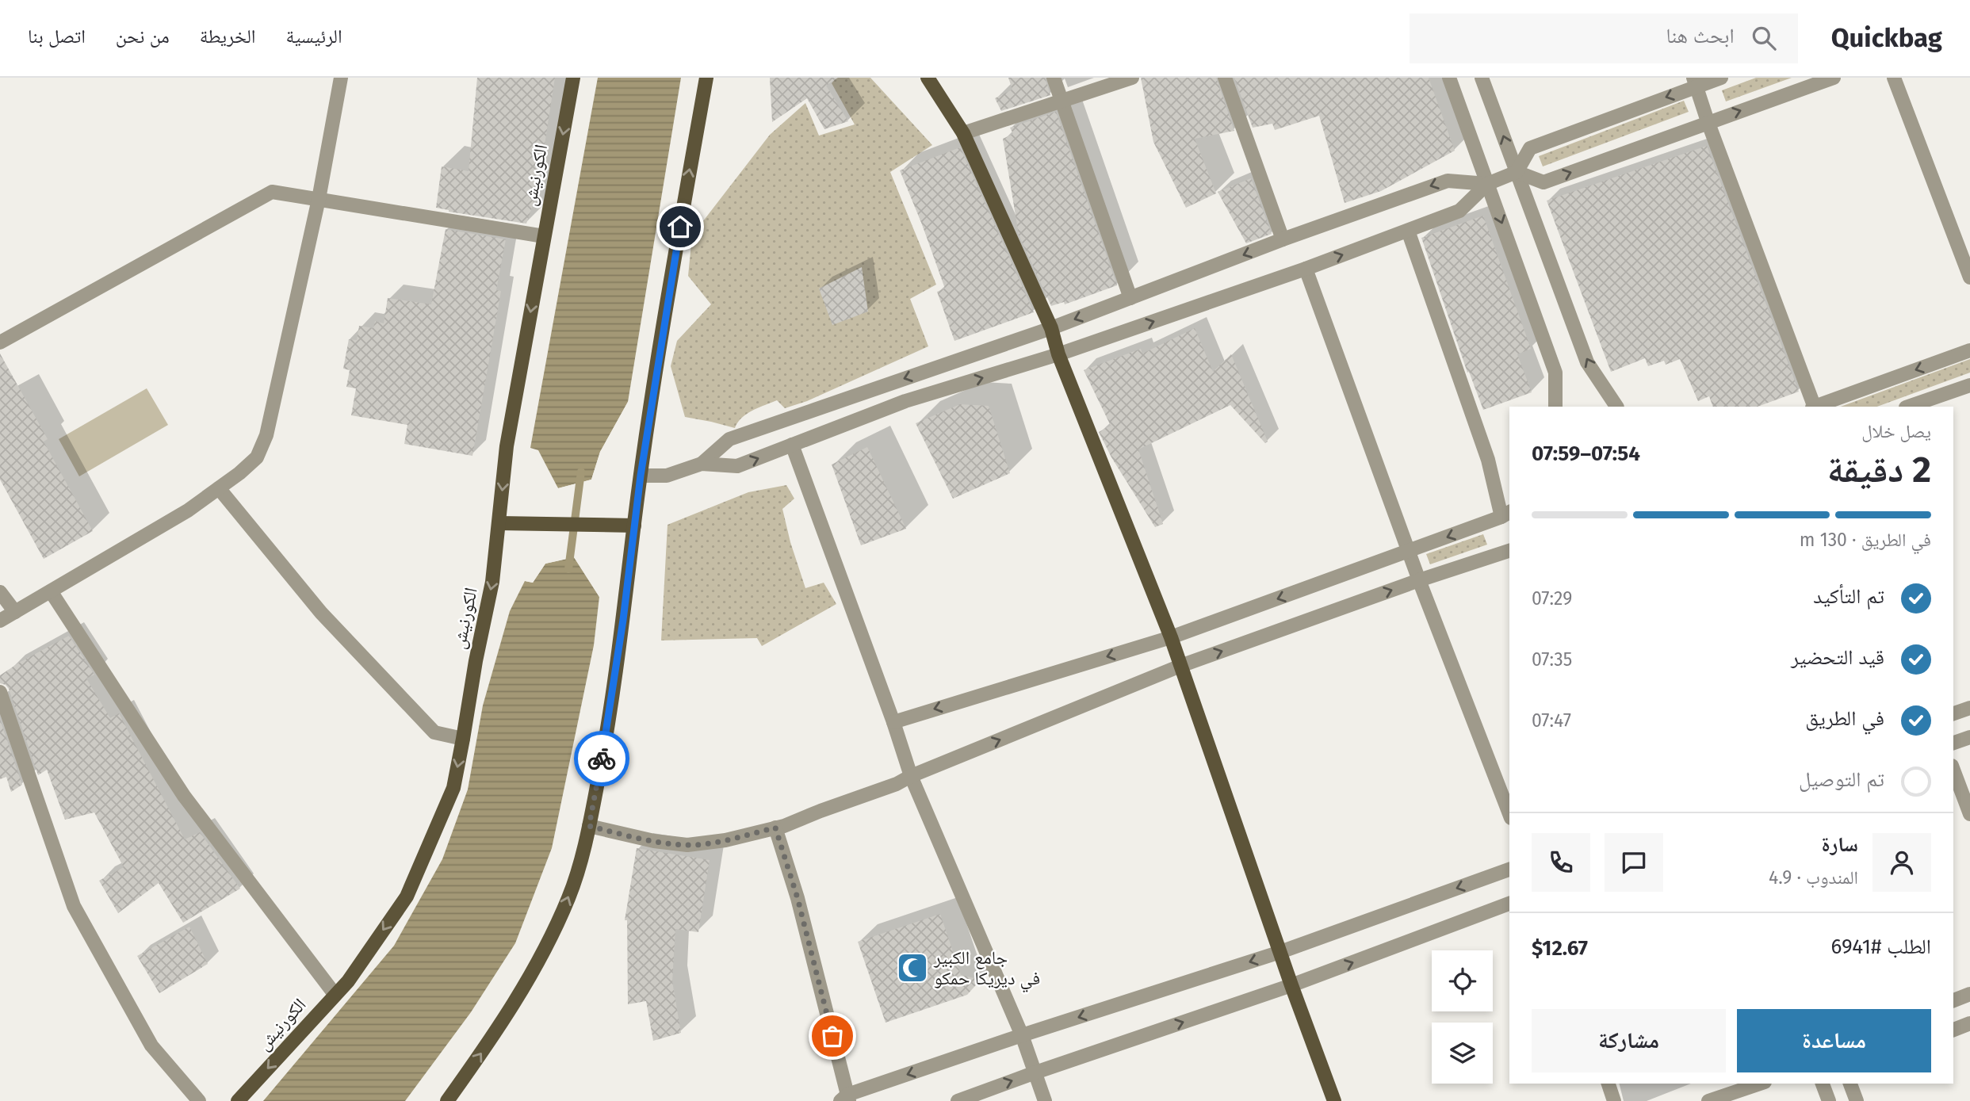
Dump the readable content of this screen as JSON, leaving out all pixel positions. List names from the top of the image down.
{
  "streets": {
    "main road": ["الكورنيش"]
  },
  "one_way": ["الكورنيش"],
  "places": {
    "mosque": ["جامع الكبير في ديريكا حمكو"]
  },
  "page": {
    "header": "Quickbag",
    "search": "ابحث هنا",
    "nav": [
      "الرئيسية",
      "الخريطة",
      "من نحن",
      "اتصل بنا"
    ],
    "heading": ["2 دقيقة", "يصل خلال", "07:54–07:59"],
    "panel": [
      "سارة",
      "المندوب · 4.9",
      "الطلب #6941",
      "$12.67"
    ],
    "bar": "في الطريق · 130 m",
    "list": [
      ["تم التأكيد", "07:29"],
      ["قيد التحضير", "07:35"],
      ["في الطريق", "07:47"],
      "تم التوصيل"
    ],
    "buttons": ["مساعدة", "مشاركة"]
  }
}
